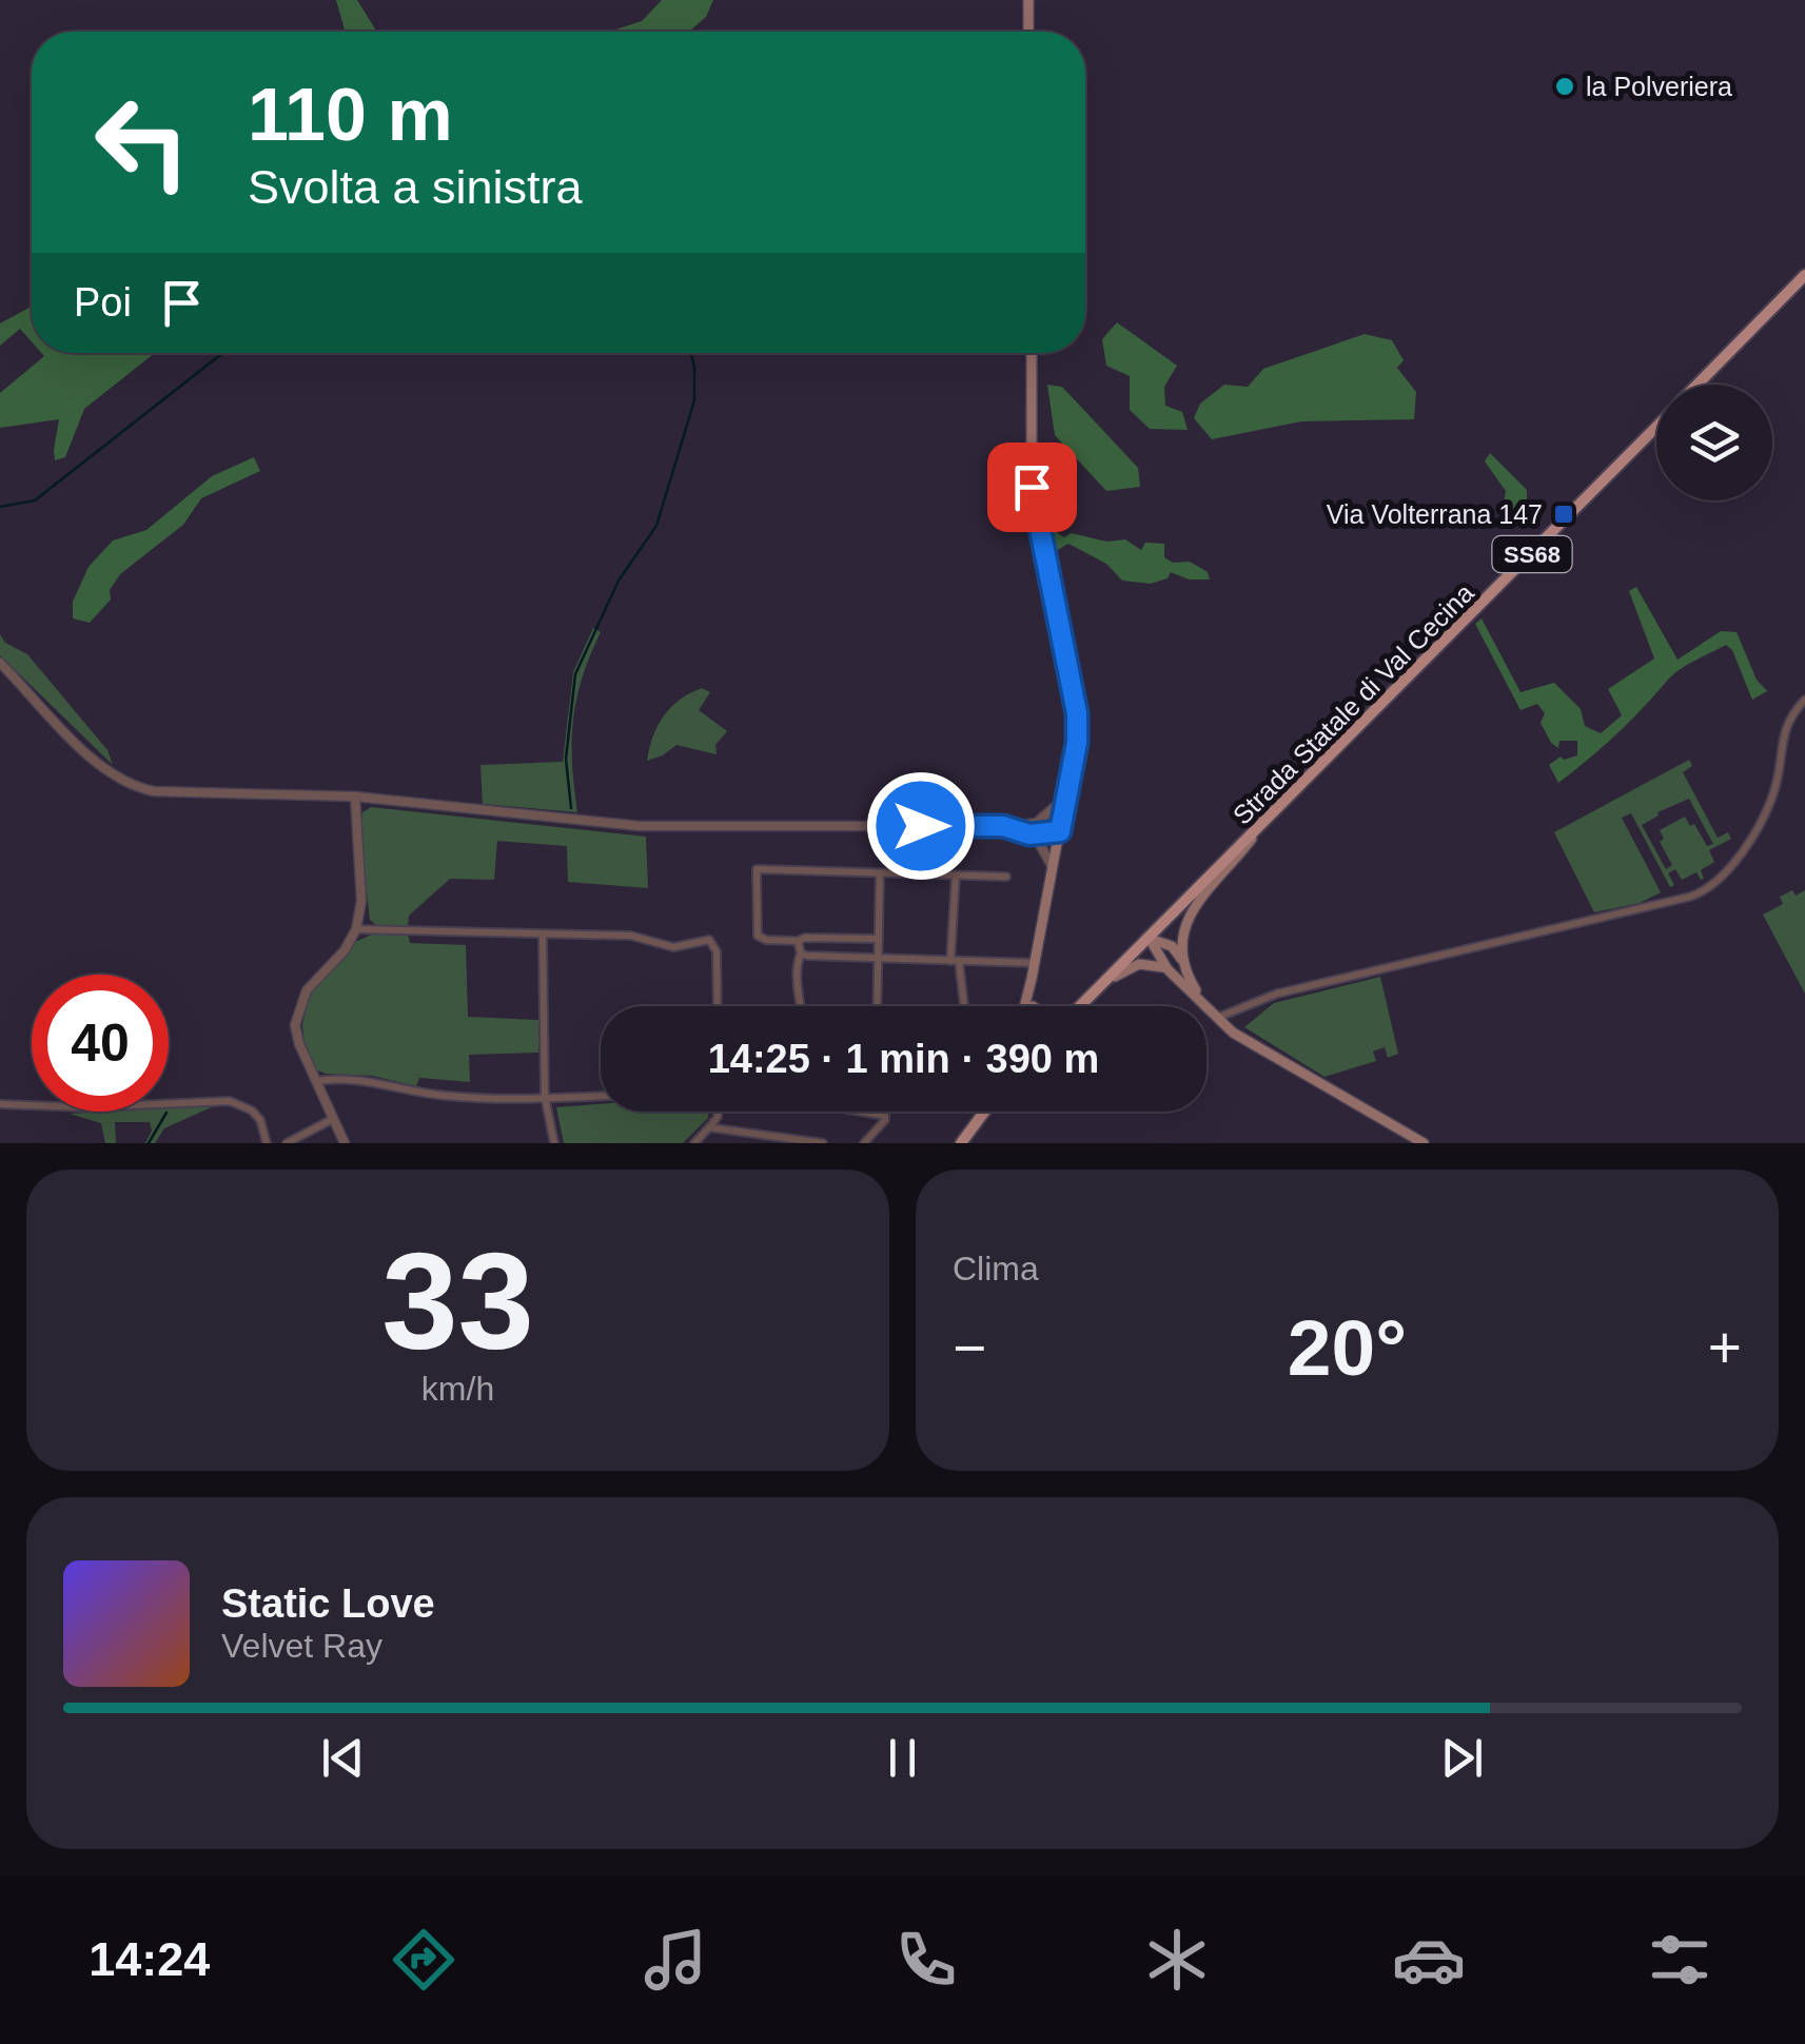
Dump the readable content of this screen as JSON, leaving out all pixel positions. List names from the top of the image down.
{
  "streets": {
    "main road": ["SS68", "Strada Statale di Val Cecina"]
  },
  "crossings": [
    ["SS68", "Strada Statale di Val Cecina"]
  ],
  "places": {
    "other": ["la Polveriera"],
    "transit": ["Via Volterrana 147"]
  },
  "page": {
    "turn": ["110 m", "Svolta a sinistra"],
    "then": "Poi",
    "limit": "40",
    "trip": "14:25 · 1 min · 390 m",
    "tile": [
      ["33", "km/h"],
      "Clima"
    ],
    "heat": ["−", "20°", "+"],
    "song": ["Static Love", "Velvet Ray"],
    "tabs": "14:24"
  }
}
